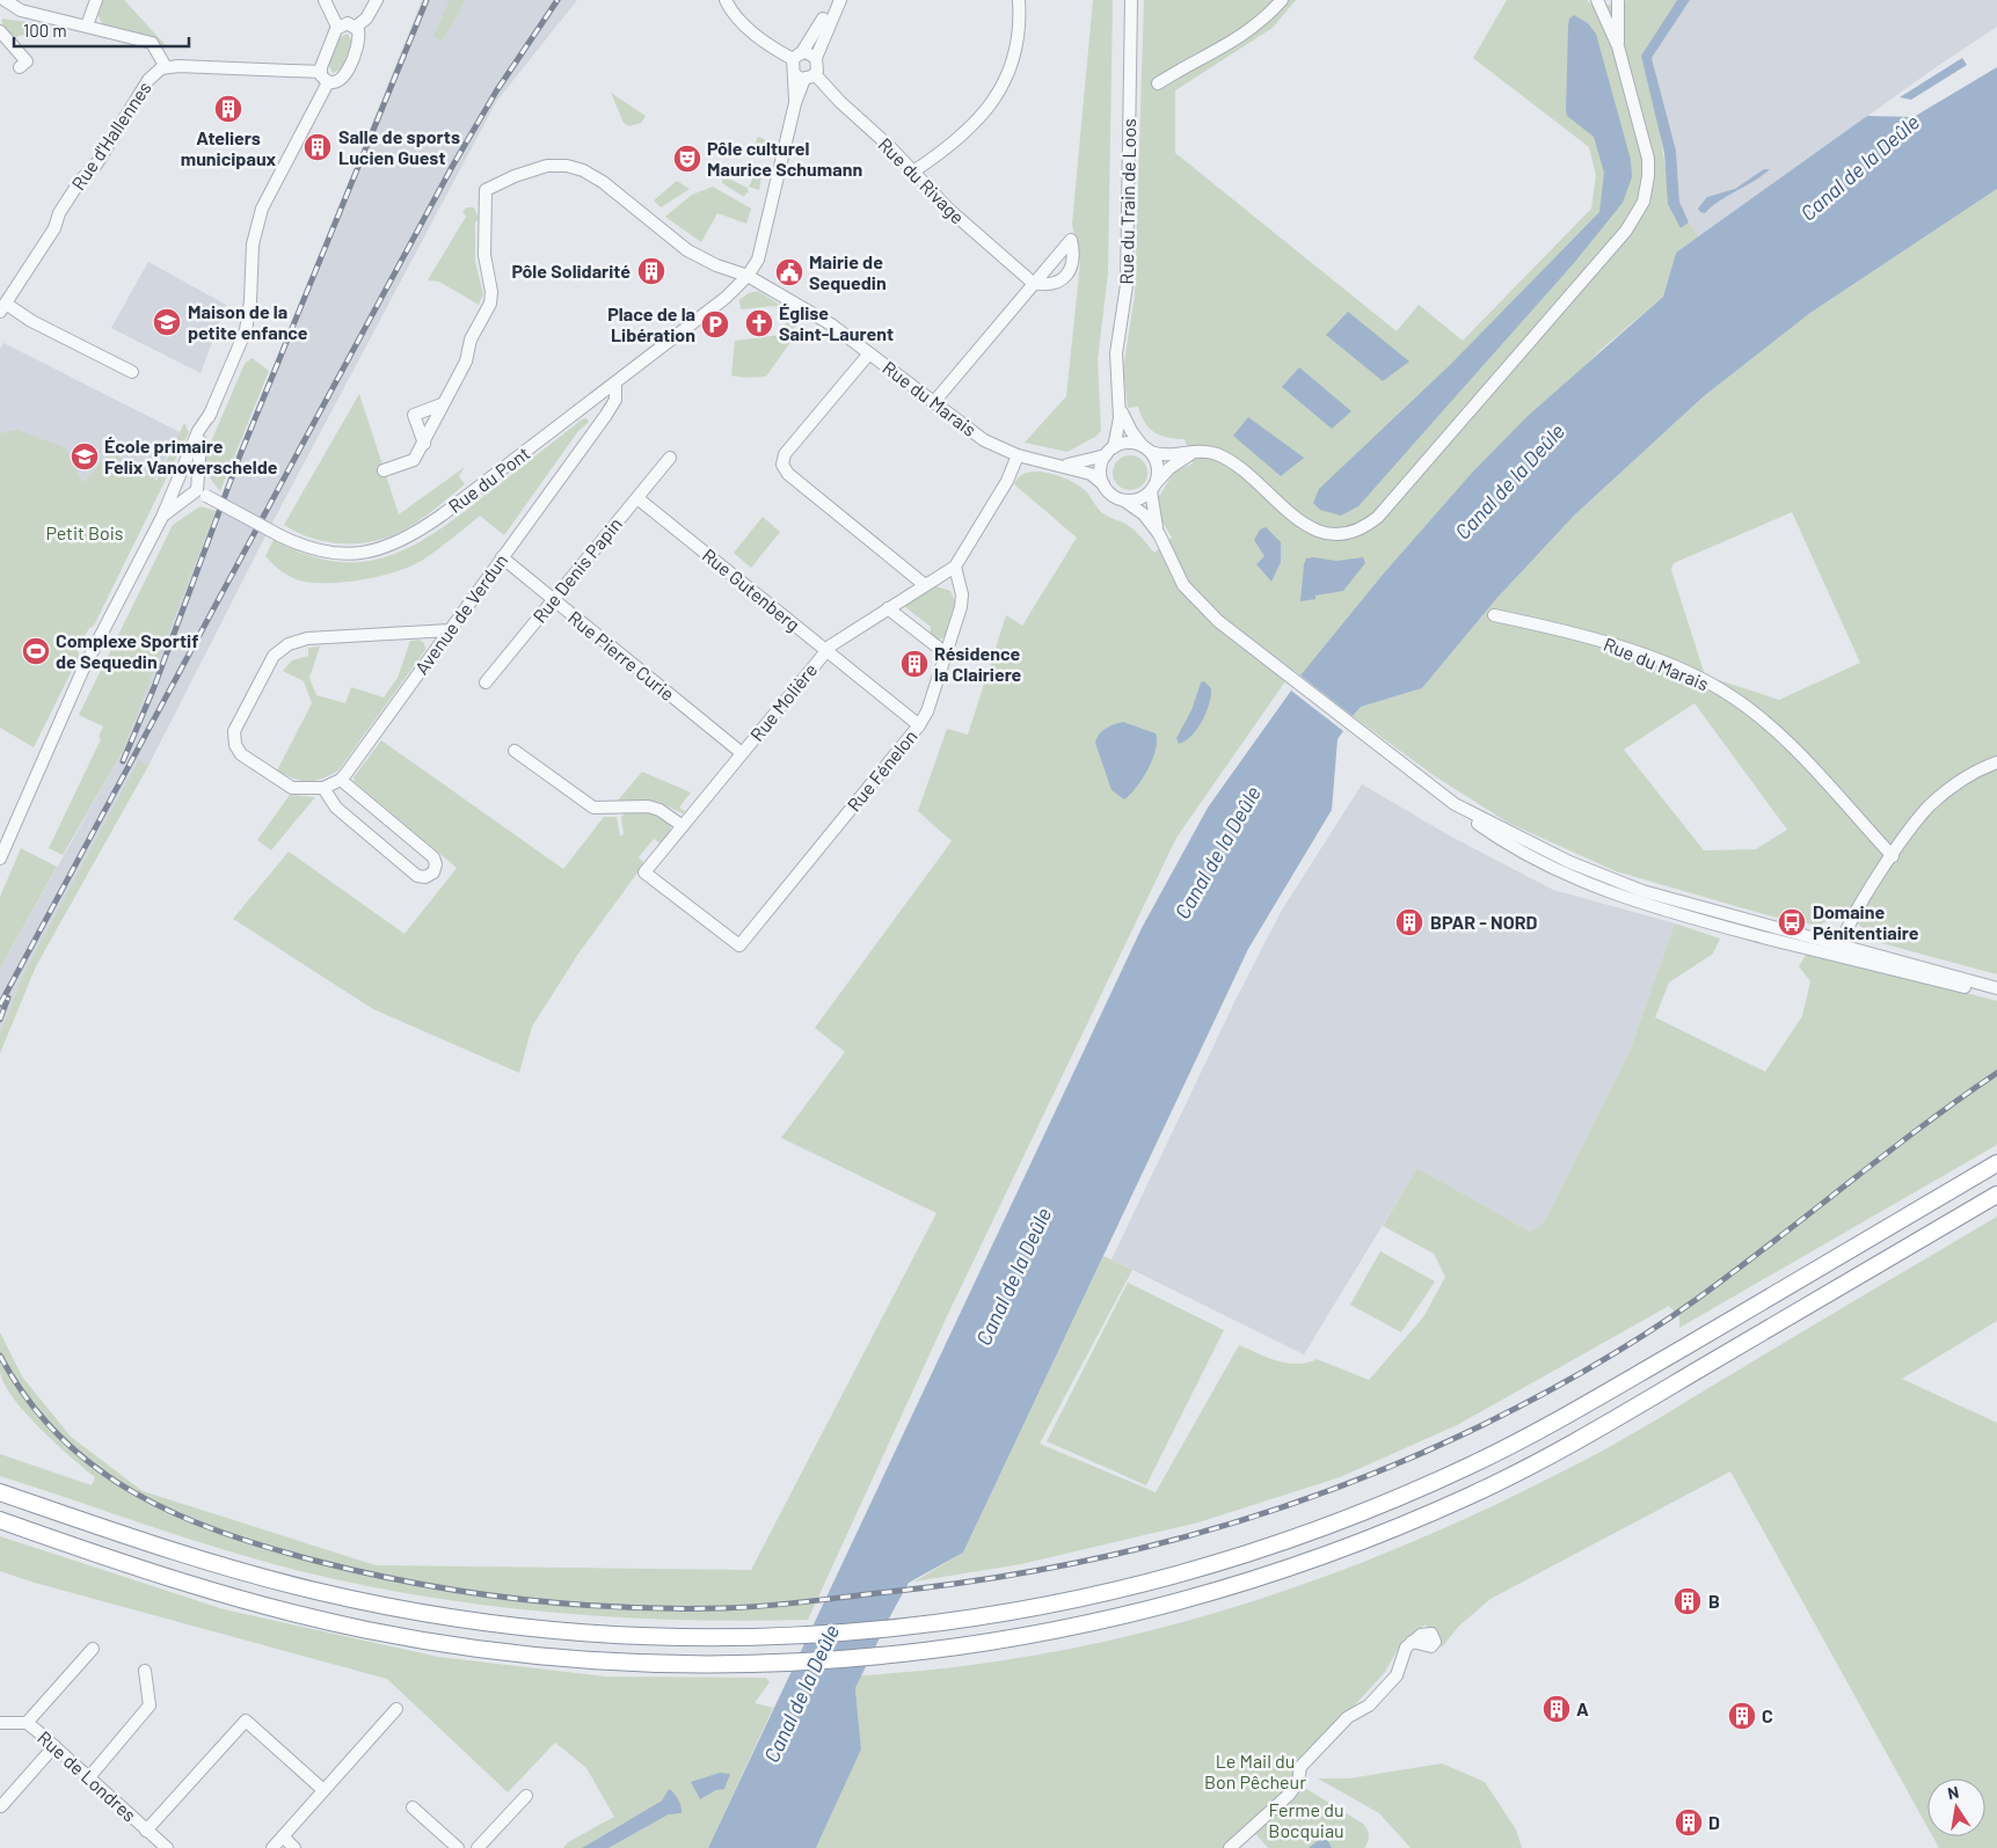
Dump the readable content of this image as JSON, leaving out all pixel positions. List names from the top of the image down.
{
  "streets": {
    "street": [
      "Rue d'Hallennes",
      "Rue du Rivage",
      "Rue du Train de Loos",
      "Rue du Marais",
      "Rue du Pont",
      "Rue Denis Papin",
      "Rue Gutenberg",
      "Avenue de Verdun",
      "Rue Pierre Curie",
      "Rue Molière",
      "Rue Fénelon",
      "Rue de Londres"
    ]
  },
  "crossings": [
    ["Rue du Rivage", "Rue du Marais"],
    ["Rue du Train de Loos", "Rue du Marais"],
    ["Rue du Marais", "Rue du Pont"],
    ["Rue du Pont", "Avenue de Verdun"],
    ["Rue Denis Papin", "Rue Gutenberg"],
    ["Rue Denis Papin", "Rue Pierre Curie"],
    ["Rue Gutenberg", "Rue Molière"],
    ["Rue Gutenberg", "Rue Fénelon"],
    ["Avenue de Verdun", "Rue Pierre Curie"],
    ["Rue Pierre Curie", "Rue Molière"],
    ["Rue Molière", "Rue Fénelon"]
  ],
  "water": ["Canal de la Deûle"],
  "parks": ["Petit Bois", "Le Mail du Bon Pêcheur", "Ferme du Bocquiau"],
  "places": {
    "building": [
      "Ateliers municipaux",
      "Salle de sports Lucien Guest",
      "Pôle Solidarité",
      "Résidence la Clairiere",
      "BPAR - NORD",
      "B",
      "A",
      "C",
      "D"
    ],
    "theatre": ["Pôle culturel Maurice Schumann"],
    "public building": ["Mairie de Sequedin"],
    "school or university": ["Maison de la petite enfance", "École primaire Felix Vanoverschelde"],
    "church": ["Église Saint-Laurent"],
    "parking": ["Place de la Libération"],
    "sports": ["Complexe Sportif de Sequedin"],
    "bus stop": ["Domaine Pénitentiaire"]
  },
  "scale_bar": "100 m",
  "north": "top"
}
